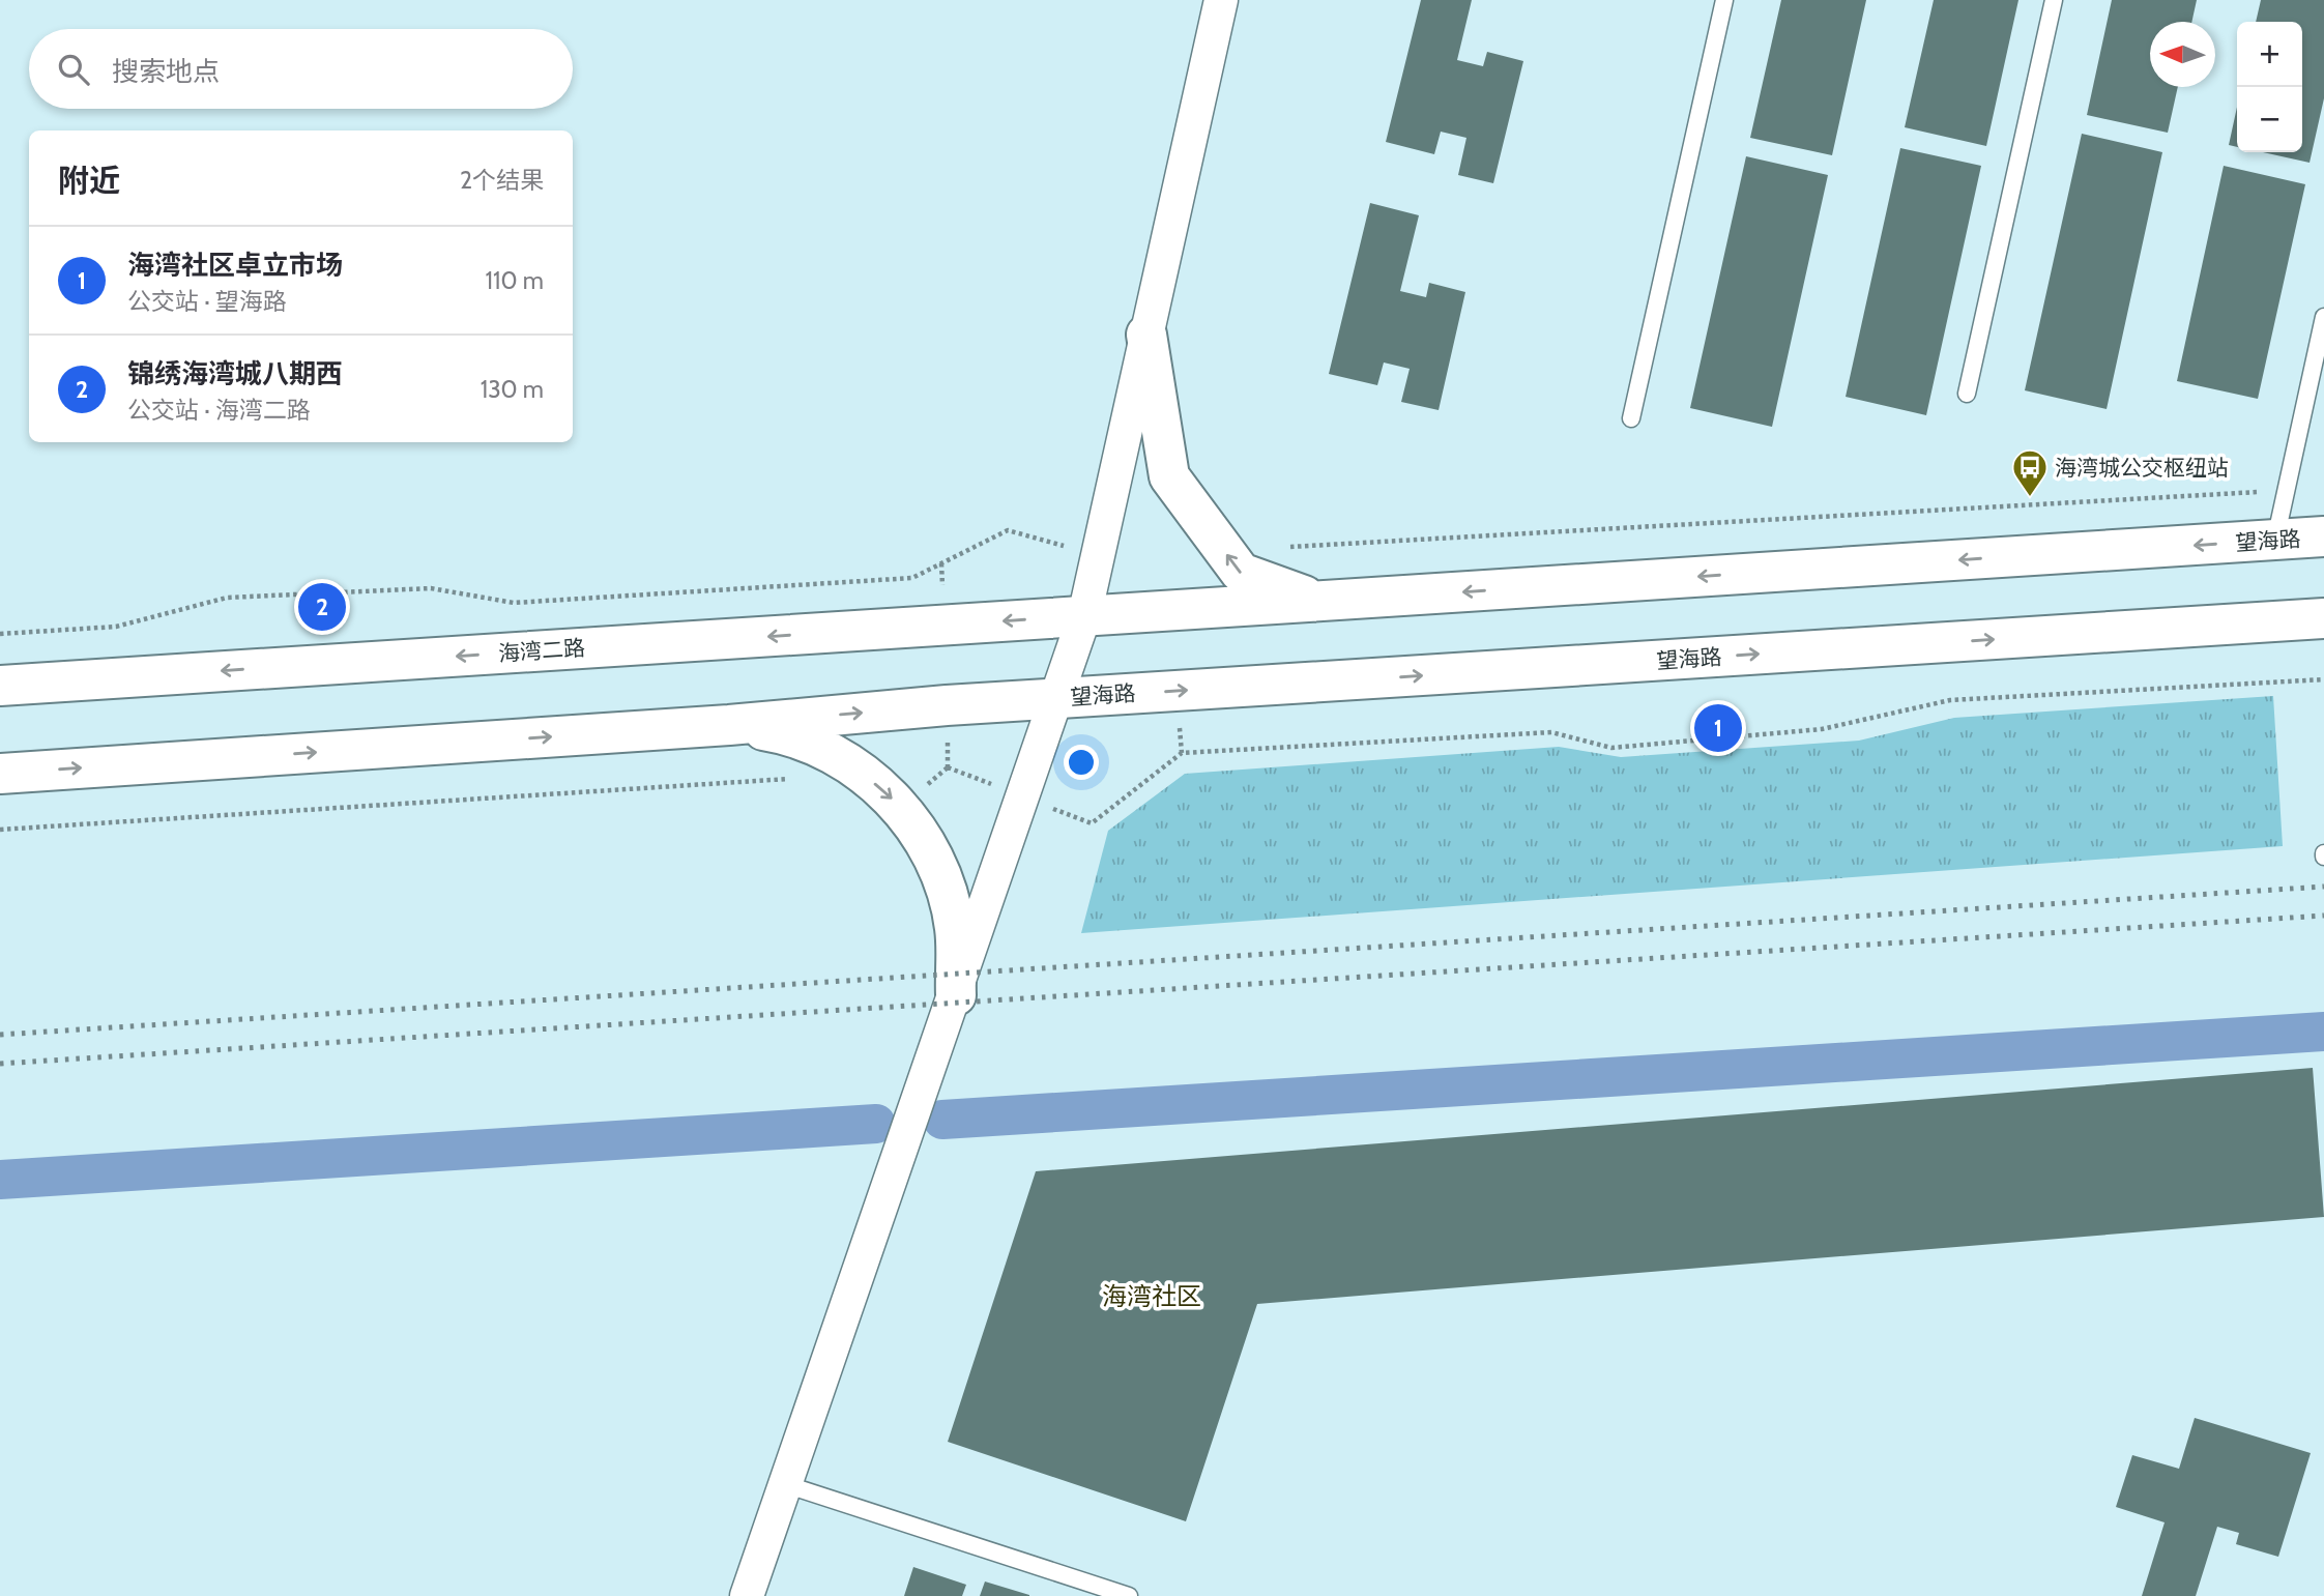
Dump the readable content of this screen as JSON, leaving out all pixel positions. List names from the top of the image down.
{
  "streets": {
    "street": ["望海路", "海湾二路"]
  },
  "crossings": [
    ["望海路", "海湾二路"]
  ],
  "districts": ["海湾社区"],
  "places": {
    "bus stop": ["海湾城公交枢纽站"]
  },
  "north": "left",
  "page": {
    "map_buttons": ["+", "−"],
    "search": "搜索地点",
    "heading": ["附近", "2个结果"],
    "list": [
      {
        "mark": "1",
        "name": "海湾社区卓立市场",
        "note": "公交站 · 望海路",
        "value": "110 m"
      },
      {
        "mark": "2",
        "name": "锦绣海湾城八期西",
        "note": "公交站 · 海湾二路",
        "value": "130 m"
      }
    ],
    "pins": ["2", "1"]
  }
}
